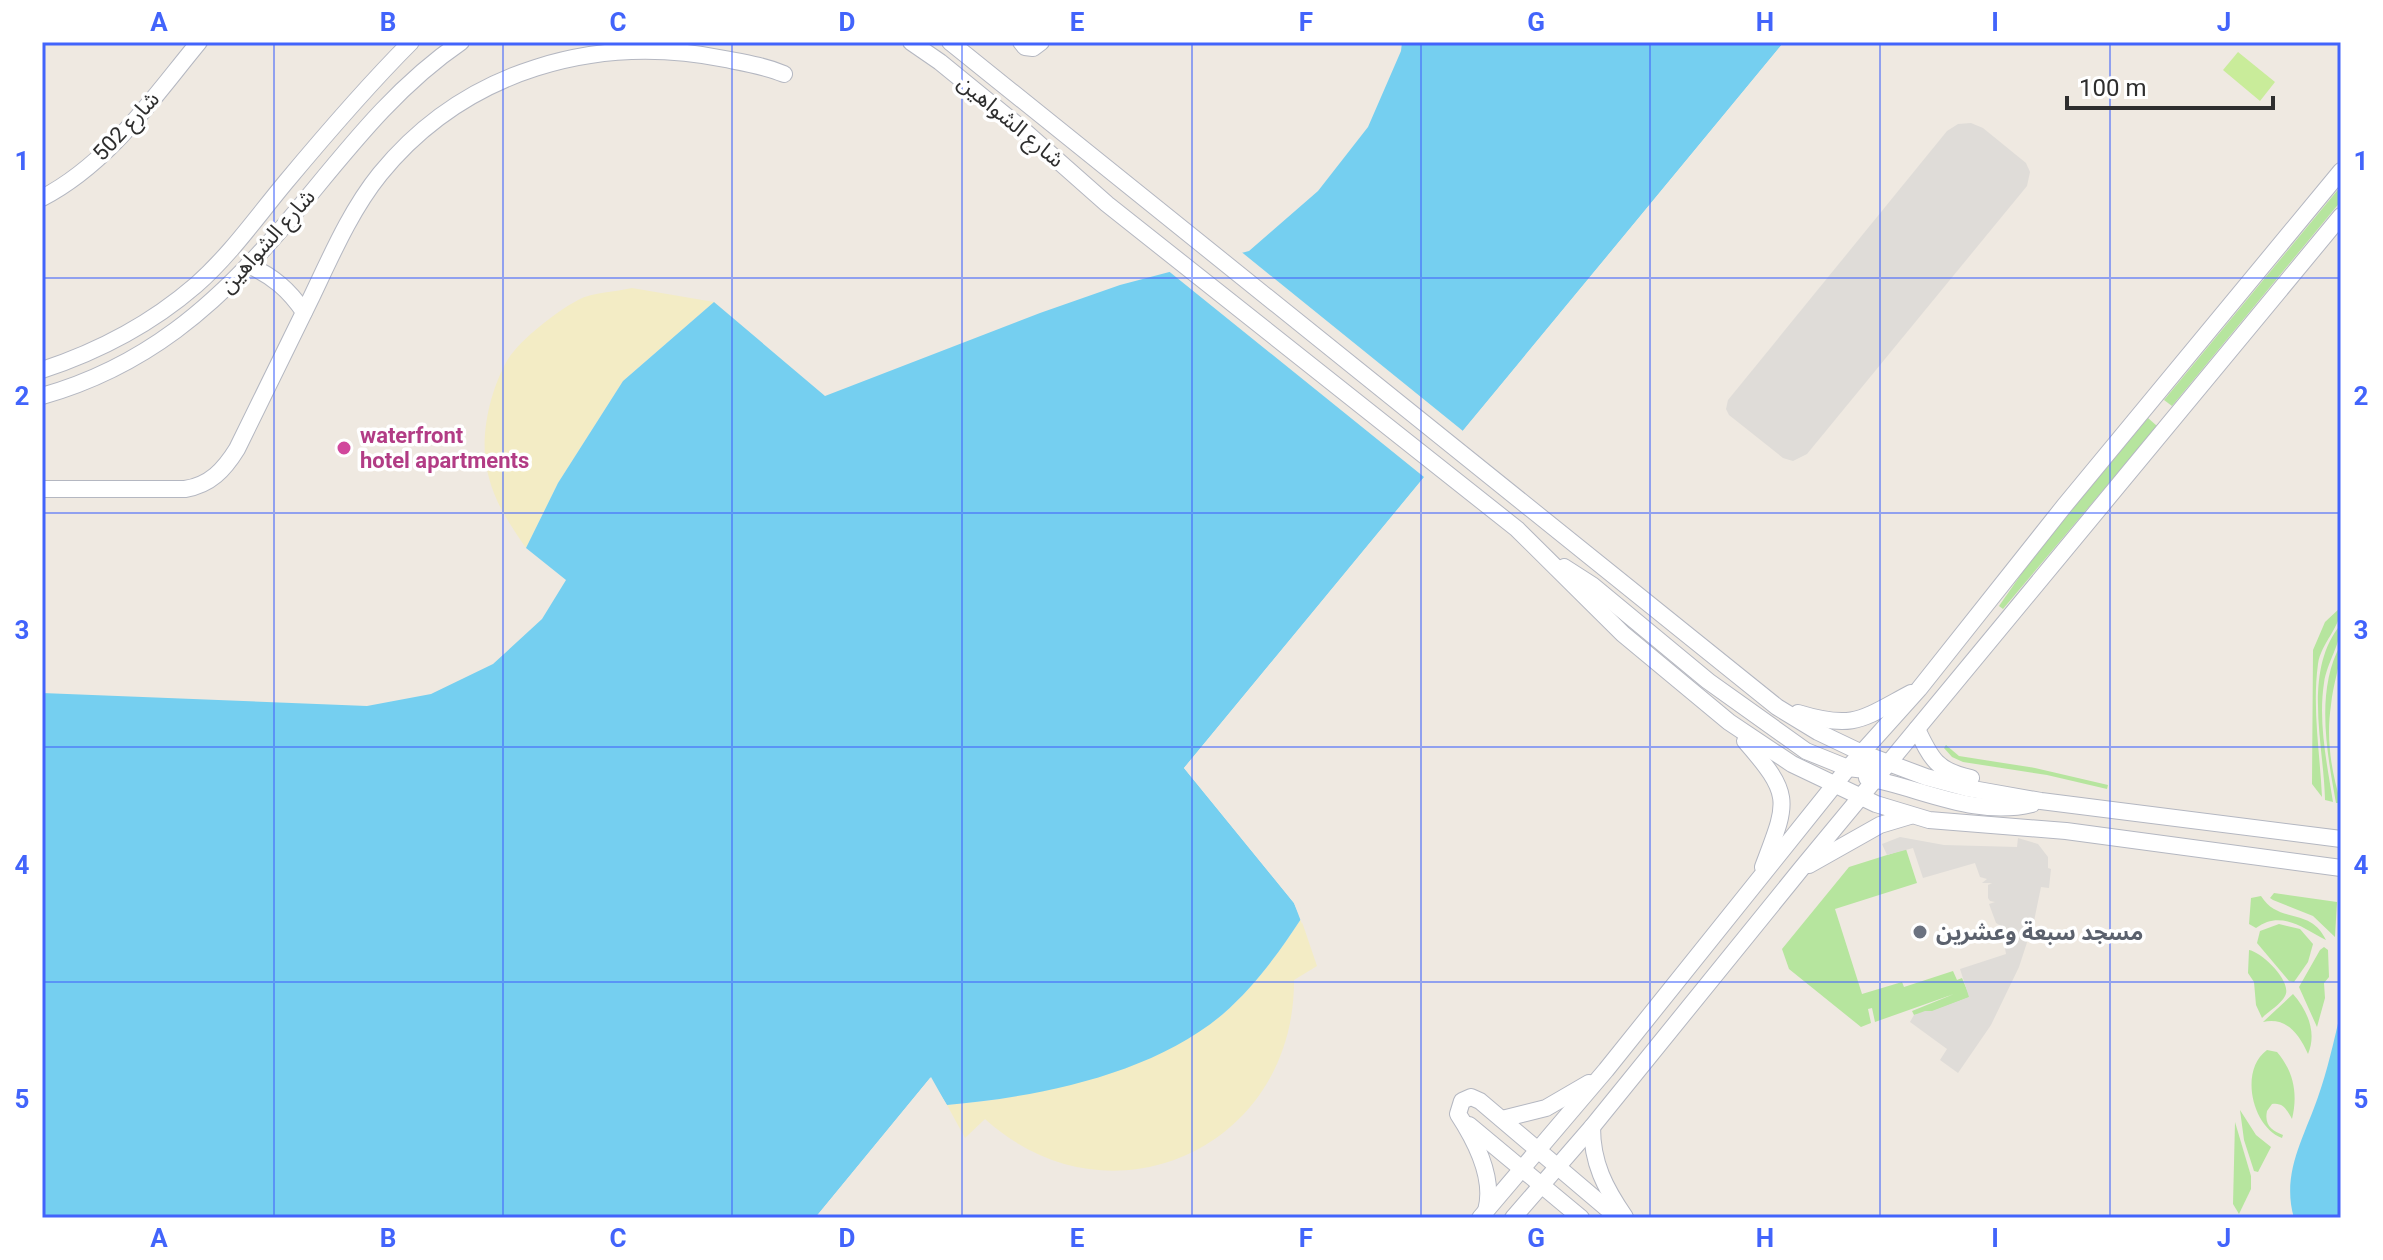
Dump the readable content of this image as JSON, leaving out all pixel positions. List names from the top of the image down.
{
  "streets": {
    "street": ["شارع الشواهين", "شارع 502"]
  },
  "places": ["waterfront hotel apartments", "مسجد سبعة وعشرين"],
  "scale_bar": "100 m",
  "grid": {
    "columns": [
      "A",
      "B",
      "C",
      "D",
      "E",
      "F",
      "G",
      "H",
      "I",
      "J"
    ],
    "rows": [
      "1",
      "2",
      "3",
      "4",
      "5"
    ]
  }
}
